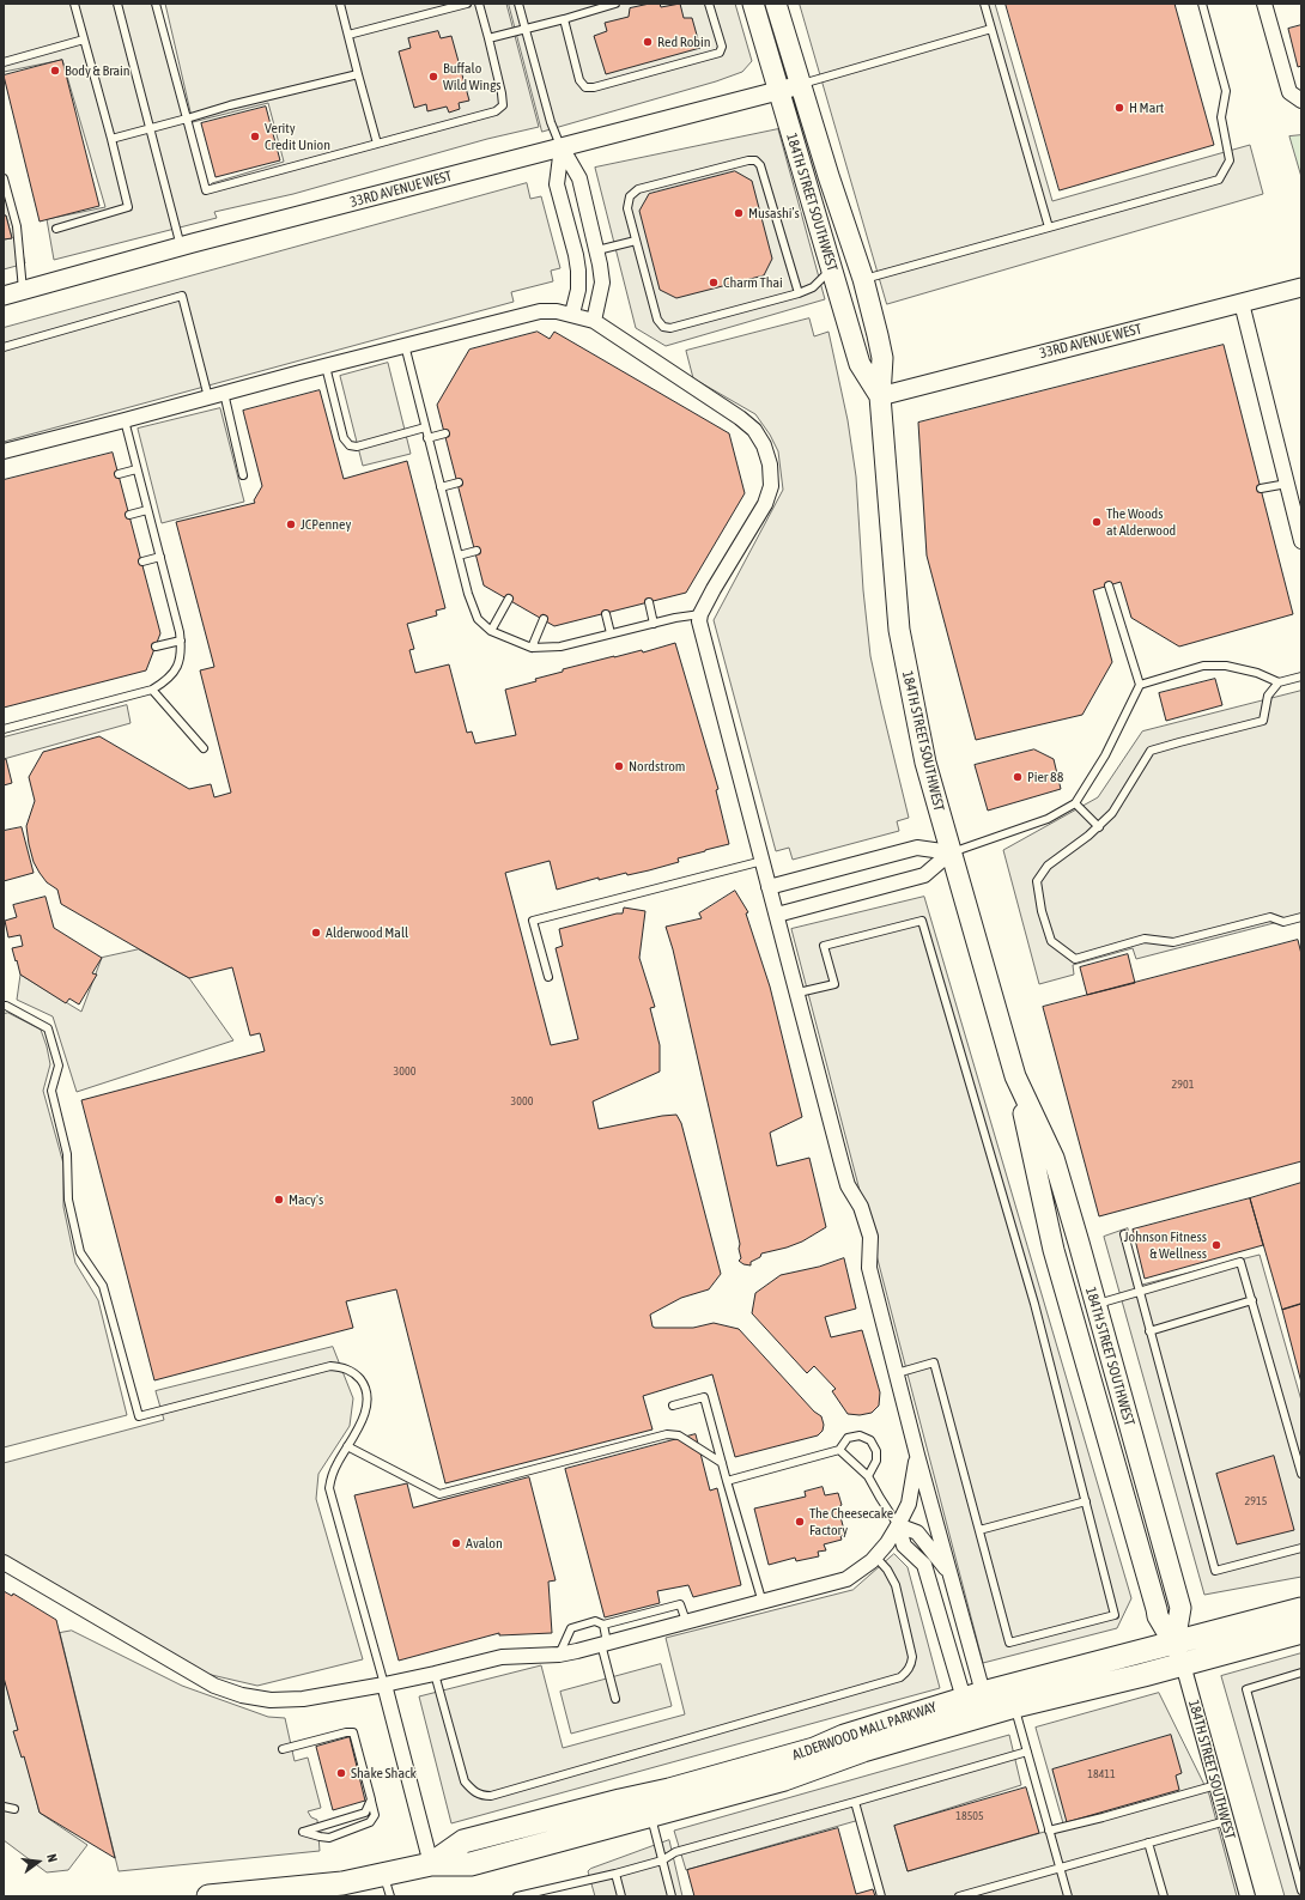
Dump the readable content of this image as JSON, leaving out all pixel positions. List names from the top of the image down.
{
  "streets": {
    "main road": ["184TH STREET SOUTHWEST", "ALDERWOOD MALL PARKWAY"],
    "street": ["33RD AVENUE WEST"]
  },
  "crossings": [
    ["33RD AVENUE WEST", "184TH STREET SOUTHWEST"],
    ["184TH STREET SOUTHWEST", "ALDERWOOD MALL PARKWAY"]
  ],
  "places": [
    "Red Robin",
    "Body & Brain",
    "Buffalo Wild Wings",
    "H Mart",
    "Verity Credit Union",
    "Musashi’s",
    "Charm Thai",
    "The Woods at Alderwood",
    "JCPenney",
    "Nordstrom",
    "Pier 88",
    "Alderwood Mall",
    "Macy's",
    "Johnson Fitness & Wellness",
    "The Cheesecake Factory",
    "Avalon",
    "Shake Shack"
  ],
  "house_numbers": [
    "3000",
    "2901",
    "3000",
    "2915",
    "18411",
    "18505"
  ],
  "north": "right"
}
